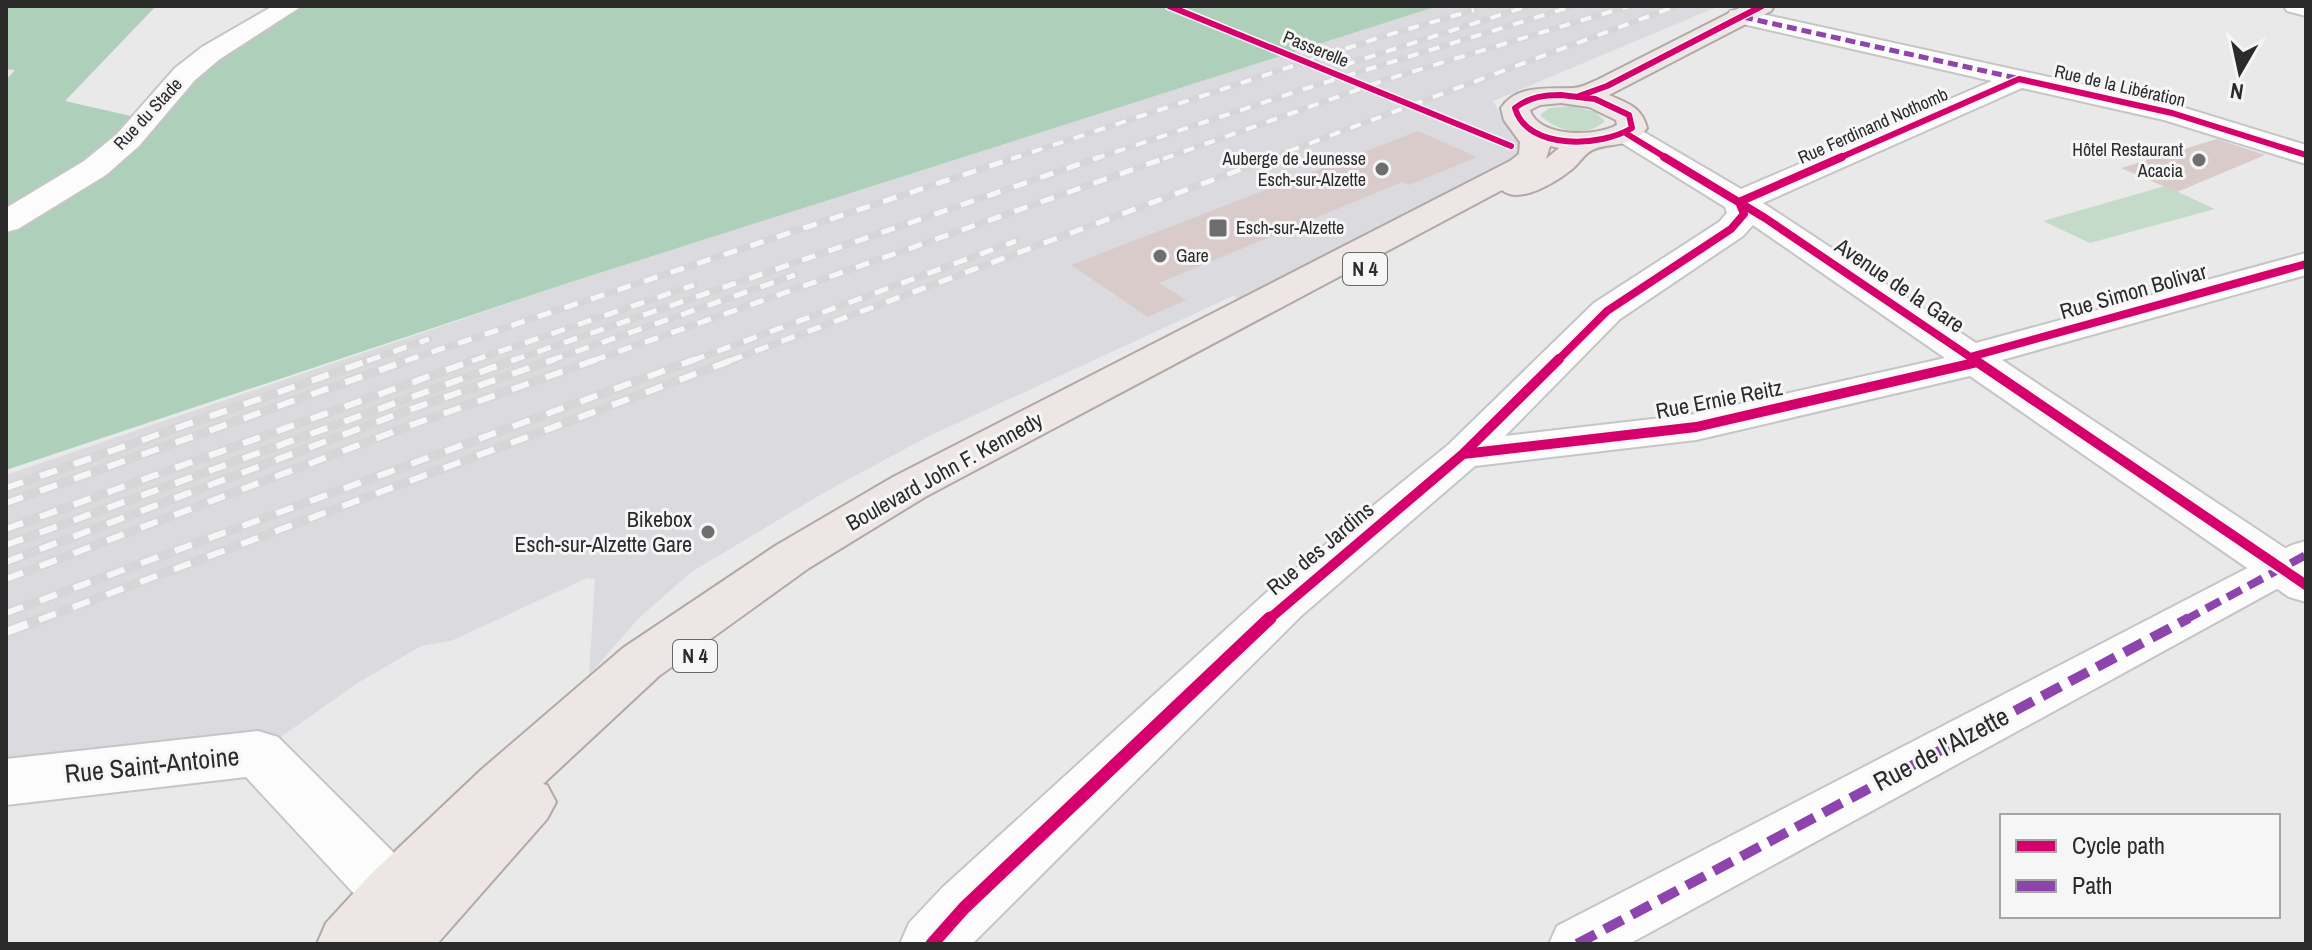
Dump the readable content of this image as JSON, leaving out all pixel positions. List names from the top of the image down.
{
  "streets": {
    "main road": ["N 4", "Boulevard John F. Kennedy"],
    "street": [
      "Rue de la Libération",
      "Rue du Stade",
      "Rue Ferdinand Nothomb",
      "Avenue de la Gare",
      "Rue Simon Bolivar",
      "Rue Ernie Reitz",
      "Rue des Jardins",
      "Rue de l'Alzette",
      "Rue Saint-Antoine"
    ],
    "cycle path": ["Passerelle"]
  },
  "crossings": [
    ["Rue de la Libération", "Rue Ferdinand Nothomb"],
    ["Rue Ferdinand Nothomb", "Avenue de la Gare"],
    ["Rue Ferdinand Nothomb", "Rue des Jardins"],
    ["N 4", "Boulevard John F. Kennedy"],
    ["N 4", "Rue Saint-Antoine"],
    ["Avenue de la Gare", "Rue Simon Bolivar"],
    ["Avenue de la Gare", "Rue Ernie Reitz"],
    ["Avenue de la Gare", "Rue des Jardins"],
    ["Avenue de la Gare", "Rue de l'Alzette"],
    ["Rue Simon Bolivar", "Rue Ernie Reitz"],
    ["Rue Ernie Reitz", "Rue des Jardins"],
    ["Boulevard John F. Kennedy", "Rue Saint-Antoine"]
  ],
  "places": {
    "other": [
      "Hôtel Restaurant Acacia",
      "Auberge de Jeunesse Esch-sur-Alzette",
      "Gare",
      "Bikebox Esch-sur-Alzette Gare"
    ],
    "transit": ["Esch-sur-Alzette"]
  },
  "legend": ["Cycle path", "Path"],
  "north": "bottom"
}
